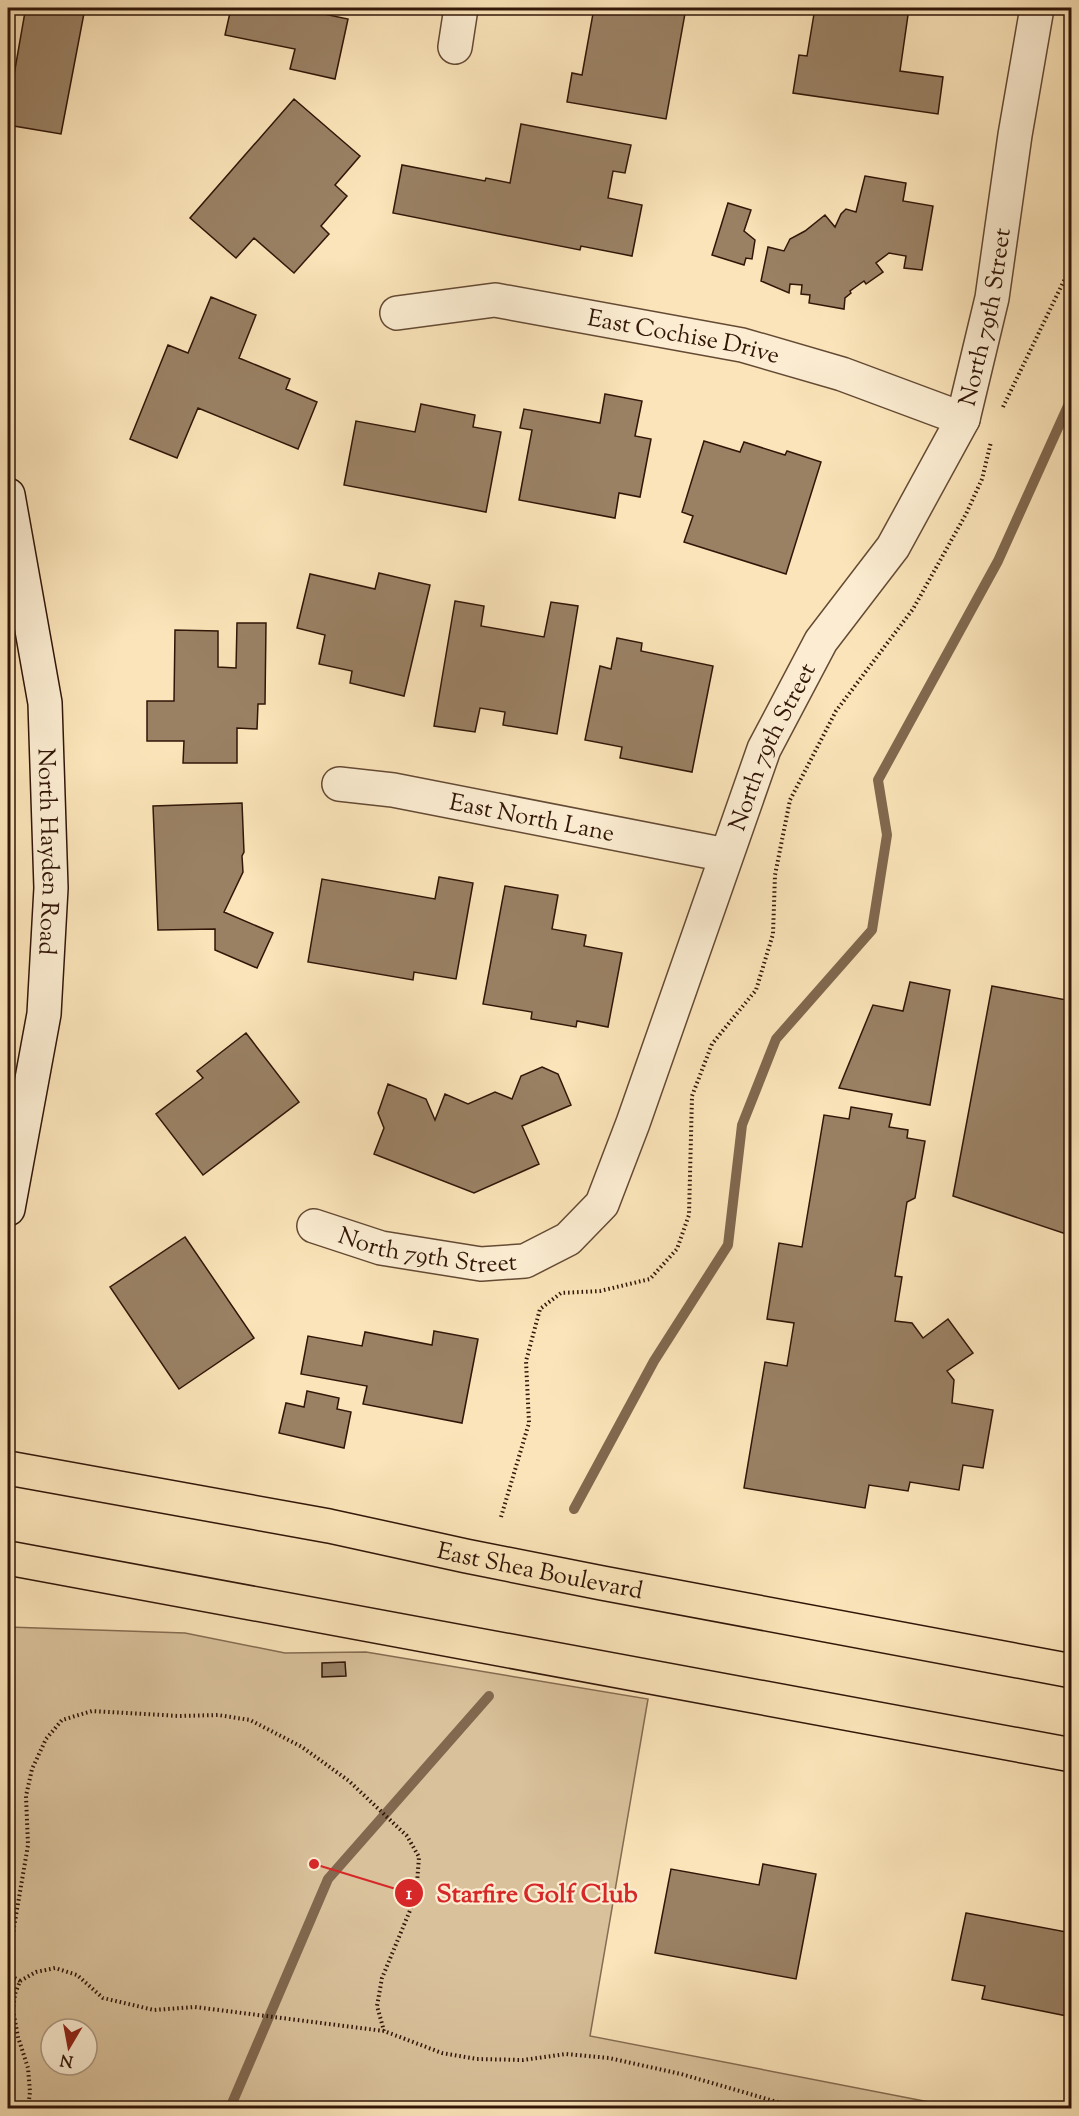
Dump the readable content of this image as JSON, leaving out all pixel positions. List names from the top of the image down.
{
  "streets": {
    "main road": ["East Shea Boulevard"],
    "street": [
      "North 79th Street",
      "East Cochise Drive",
      "East North Lane",
      "North Hayden Road"
    ]
  },
  "crossings": [
    ["North 79th Street", "East Cochise Drive"],
    ["North 79th Street", "East North Lane"]
  ],
  "places": ["Starfire Golf Club"],
  "north": "bottom"
}
